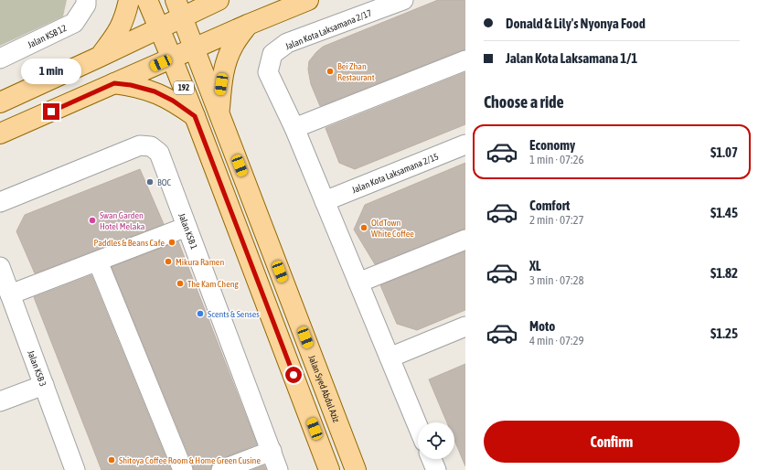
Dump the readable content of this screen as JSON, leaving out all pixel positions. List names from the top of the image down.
{
  "streets": {
    "main road": ["192", "Jalan Syed Abdul Aziz"],
    "street": [
      "Jalan Kota Laksamana 2/17",
      "Jalan KSB 12",
      "Jalan Kota Laksamana 2/15",
      "Jalan KSB 1",
      "Jalan KSB 3"
    ]
  },
  "places": [
    "Bei Zhan Restaurant",
    "BOC",
    "Swan Garden Hotel Melaka",
    "OldTown White Coffee",
    "Paddles & Beans Cafe",
    "Mikura Ramen",
    "The Kam Cheng",
    "Scents & Senses",
    "Shitoya Coffee Room & Home Green Cusine"
  ],
  "page": {
    "banner": ["Donald & Lily's Nyonya Food", "Jalan Kota Laksamana 1/1"],
    "bubble": "1 min",
    "heading": "Choose a ride",
    "list": [
      {
        "name": "Economy",
        "note": "1 min · 07:26",
        "value": "$1.07"
      },
      {
        "name": "Comfort",
        "note": "2 min · 07:27",
        "value": "$1.45"
      },
      {
        "name": "XL",
        "note": "3 min · 07:28",
        "value": "$1.82"
      },
      {
        "name": "Moto",
        "note": "4 min · 07:29",
        "value": "$1.25"
      }
    ],
    "buttons": "Confirm"
  }
}
